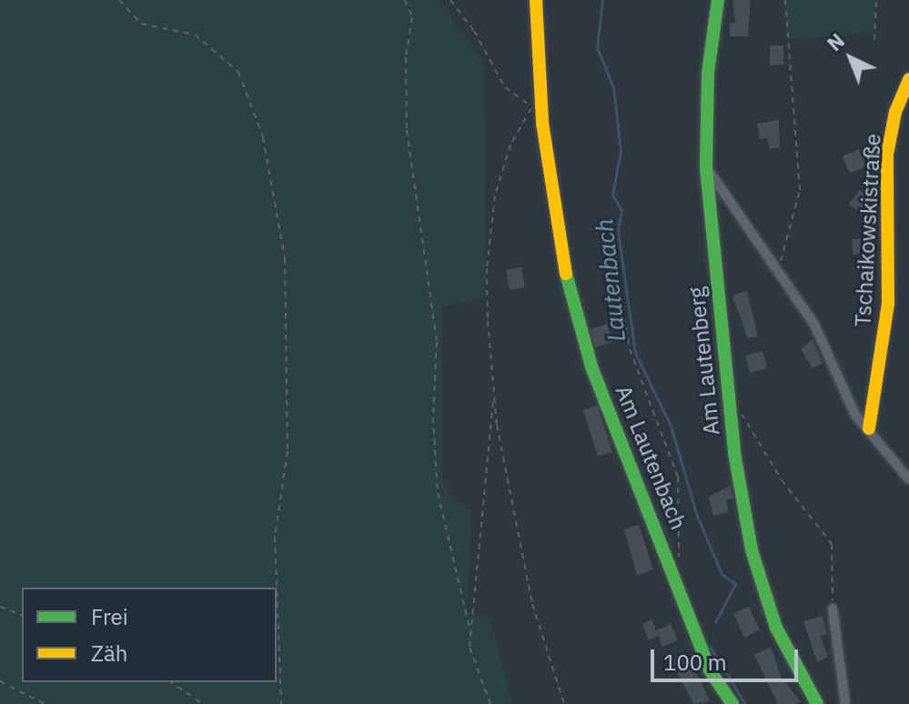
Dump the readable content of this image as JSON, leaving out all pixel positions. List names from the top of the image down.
{
  "streets": {
    "street": ["Tschaikowskistraße", "Am Lautenberg", "Am Lautenbach"]
  },
  "crossings": [
    ["Tschaikowskistraße", "Am Lautenberg"]
  ],
  "water": ["Lautenbach"],
  "legend": ["Frei", "Zäh"],
  "scale_bar": "100 m",
  "north": "top left"
}
